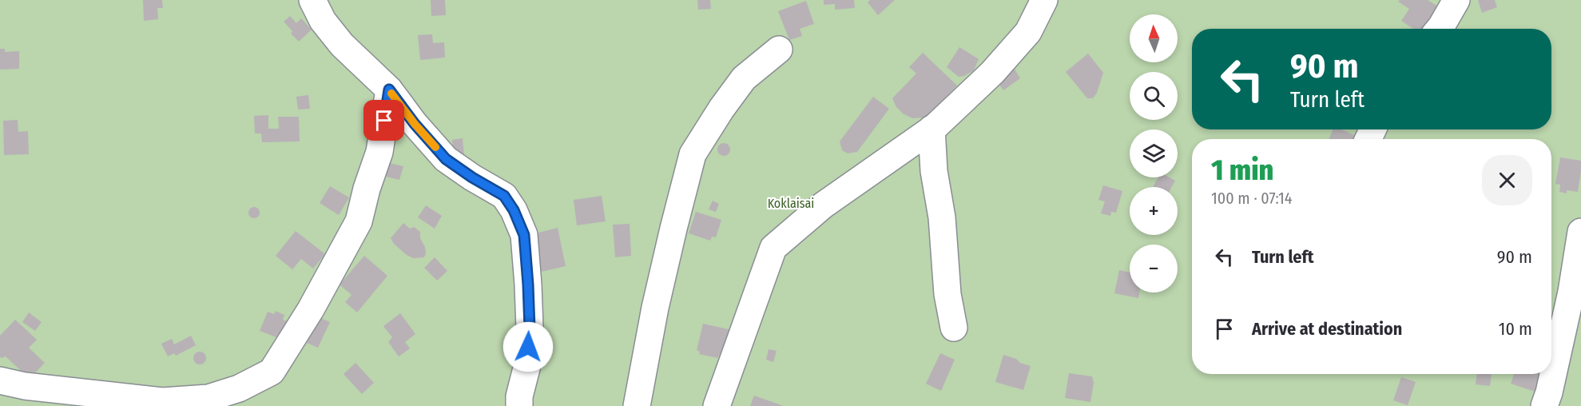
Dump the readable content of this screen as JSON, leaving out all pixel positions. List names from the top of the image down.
{
  "parks": ["Koklaisai"],
  "north": "top",
  "page": {
    "map_buttons": ["+", "−"],
    "turn": ["90 m", "Turn left"],
    "heading": ["1 min", "100 m · 07:14"],
    "list": [
      {
        "name": "Turn left",
        "value": "90 m"
      },
      {
        "name": "Arrive at destination",
        "value": "10 m"
      }
    ]
  }
}
